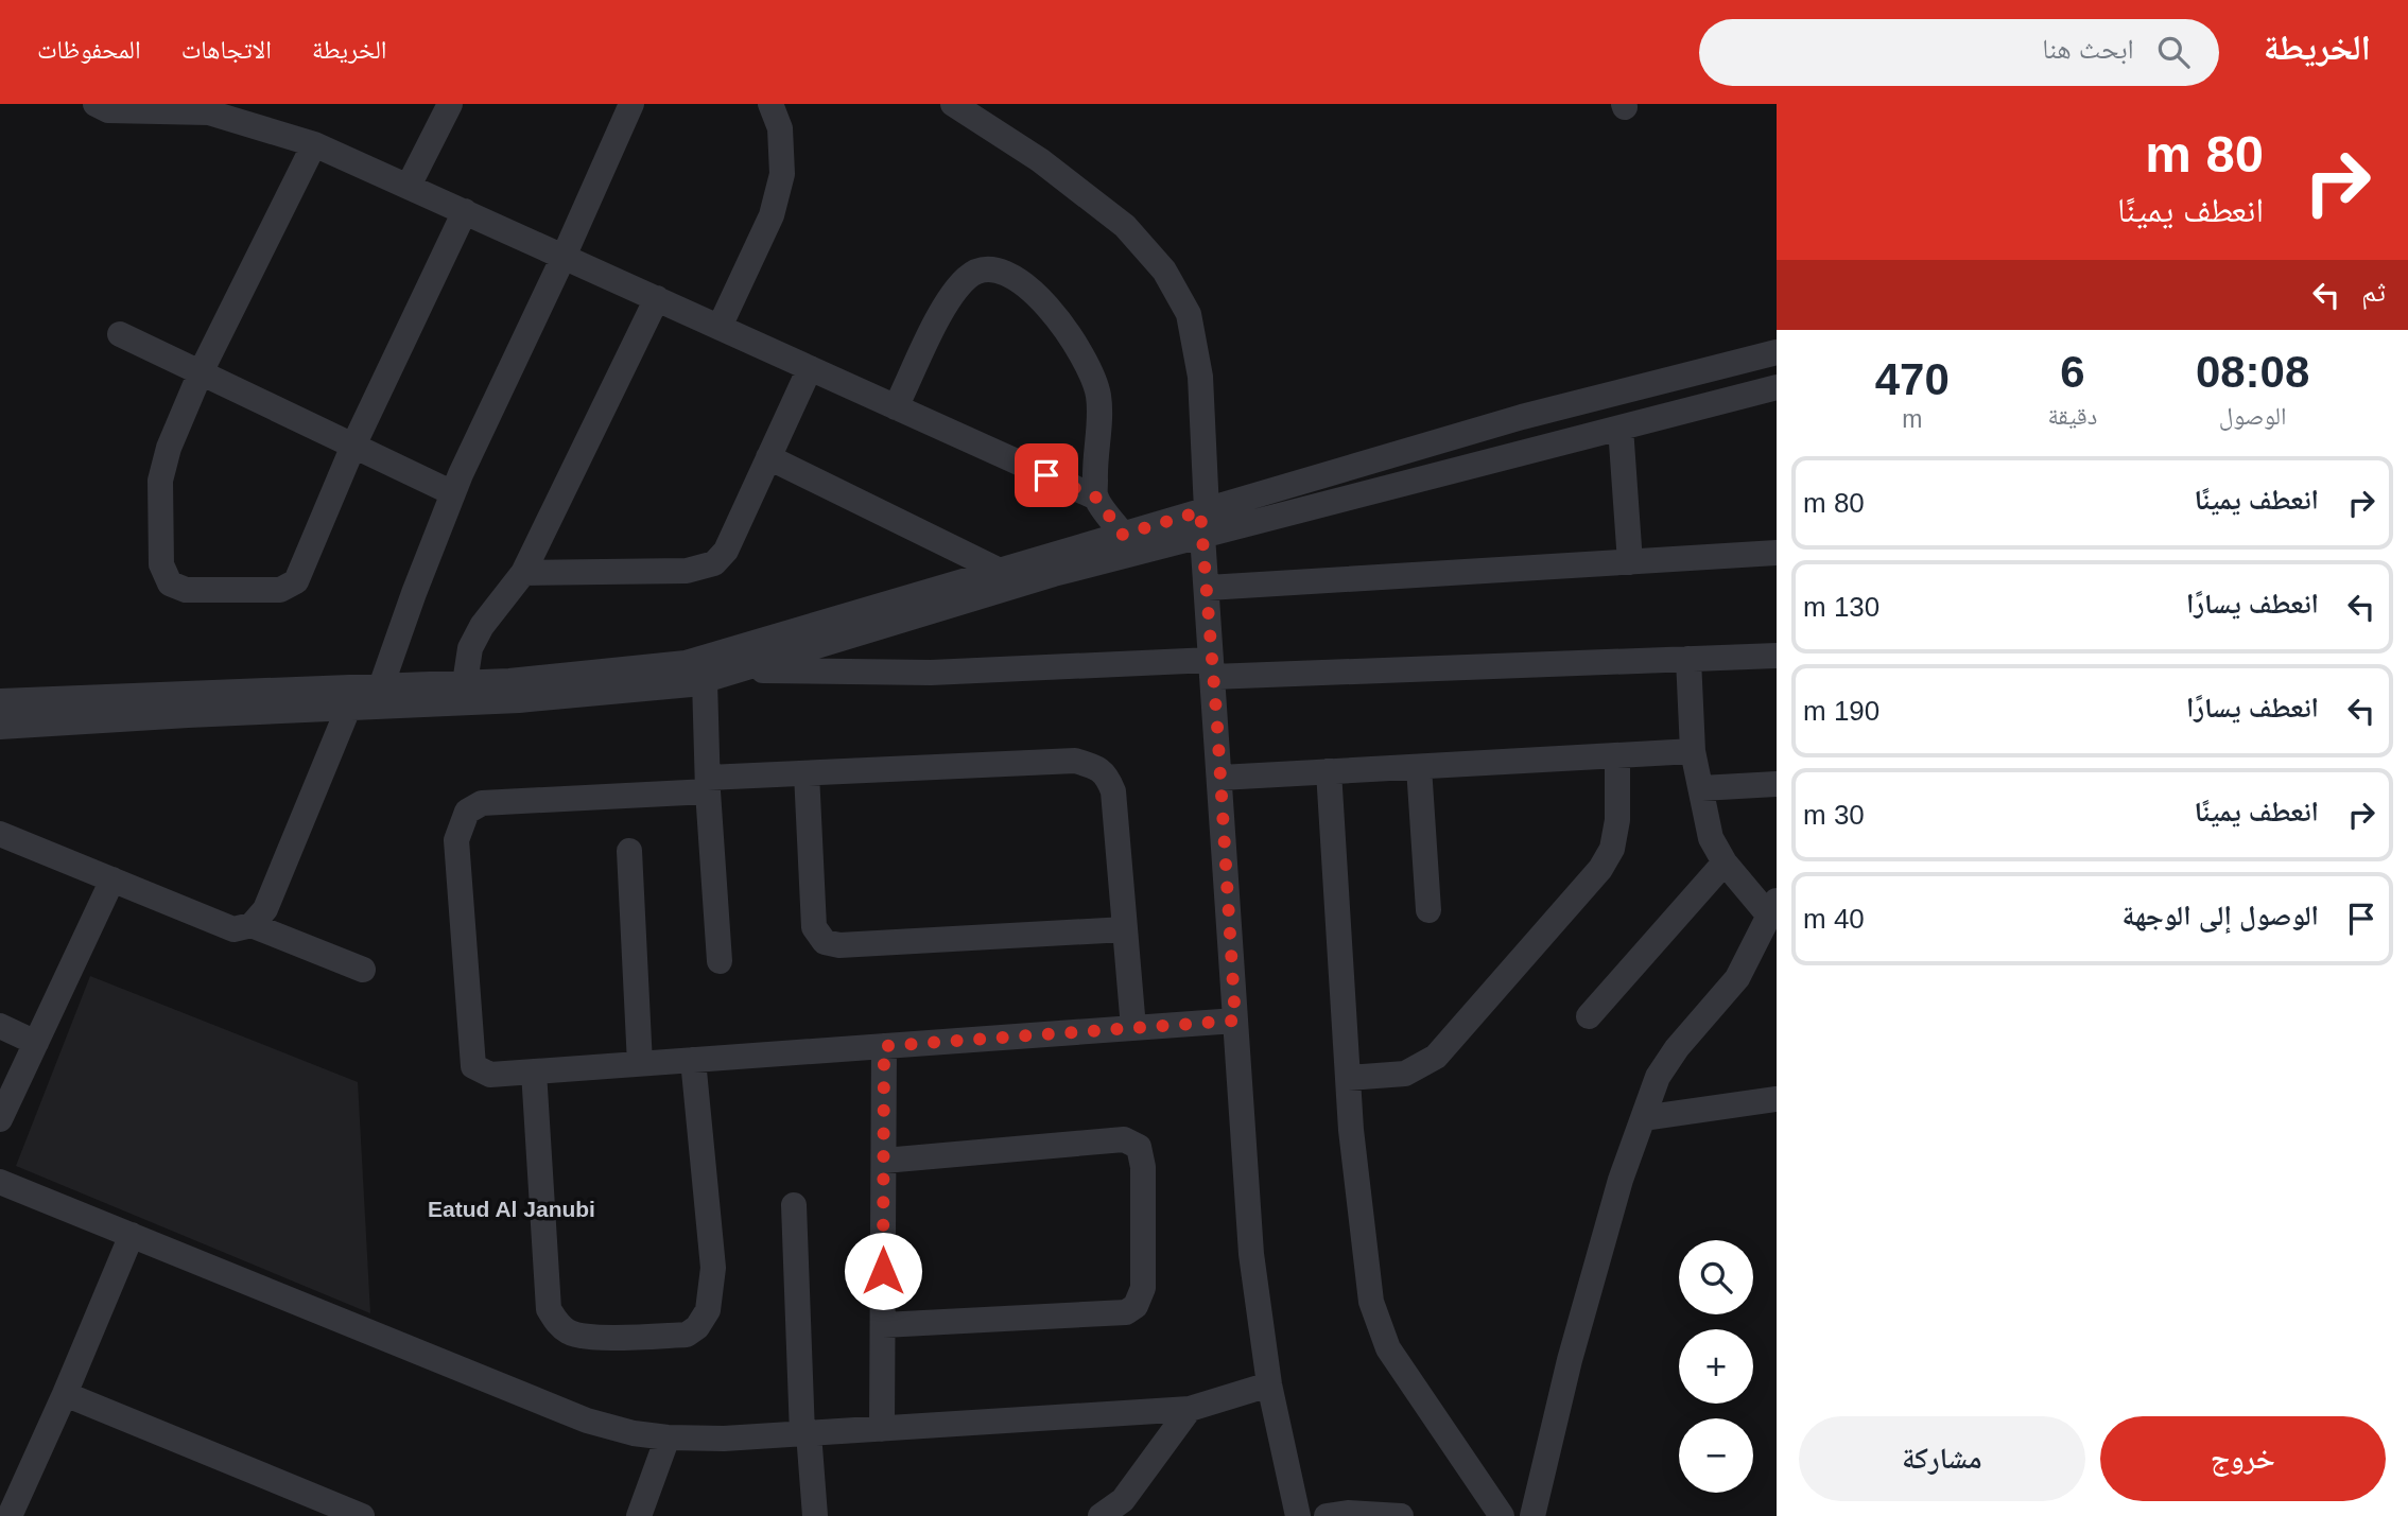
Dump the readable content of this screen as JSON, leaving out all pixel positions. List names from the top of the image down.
{
  "districts": ["Eatud Al Janubi"],
  "page": {
    "header": "الخريطة",
    "search": "ابحث هنا",
    "nav": ["الخريطة", "الاتجاهات", "المحفوظات"],
    "turn": ["80 m", "انعطف يمينًا"],
    "then": "ثم",
    "eta": [
      "08:08",
      "الوصول",
      "6",
      "دقيقة",
      "470",
      "m"
    ],
    "list": [
      {
        "name": "انعطف يمينًا",
        "value": "80 m"
      },
      {
        "name": "انعطف يسارًا",
        "value": "130 m"
      },
      {
        "name": "انعطف يسارًا",
        "value": "190 m"
      },
      {
        "name": "انعطف يمينًا",
        "value": "30 m"
      },
      {
        "name": "الوصول إلى الوجهة",
        "value": "40 m"
      }
    ],
    "map_buttons": ["+", "−"],
    "buttons": ["خروج", "مشاركة"]
  }
}
